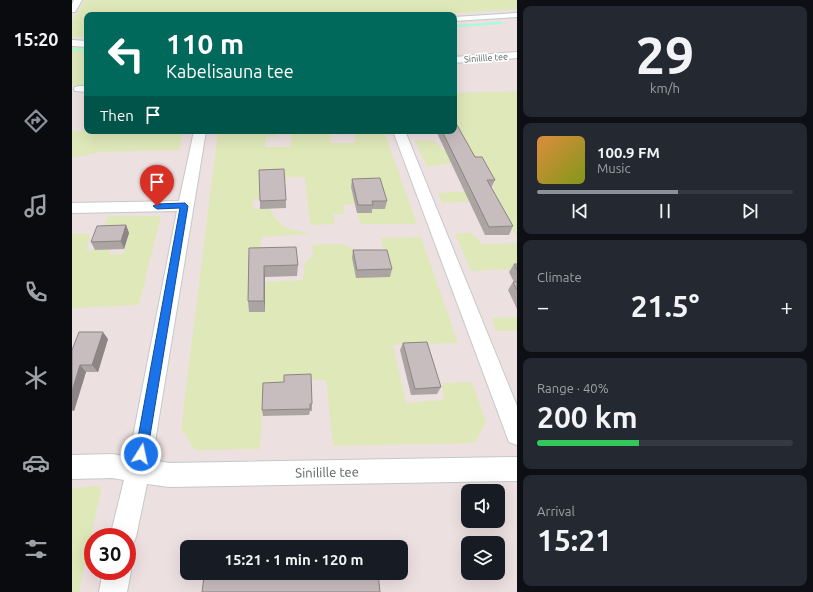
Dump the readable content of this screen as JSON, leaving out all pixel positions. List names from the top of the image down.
{
  "streets": {
    "street": ["Sinilille tee"]
  },
  "page": {
    "tabs": "15:20",
    "tile": [
      ["29", "km/h"],
      "Climate",
      ["Range · 40%", "200 km"],
      ["Arrival", "15:21"]
    ],
    "turn": ["110 m", "Kabelisauna tee"],
    "then": "Then",
    "song": ["100.9 FM", "Music"],
    "heat": ["−", "21.5°", "+"],
    "limit": "30",
    "trip": "15:21 · 1 min · 120 m"
  }
}
